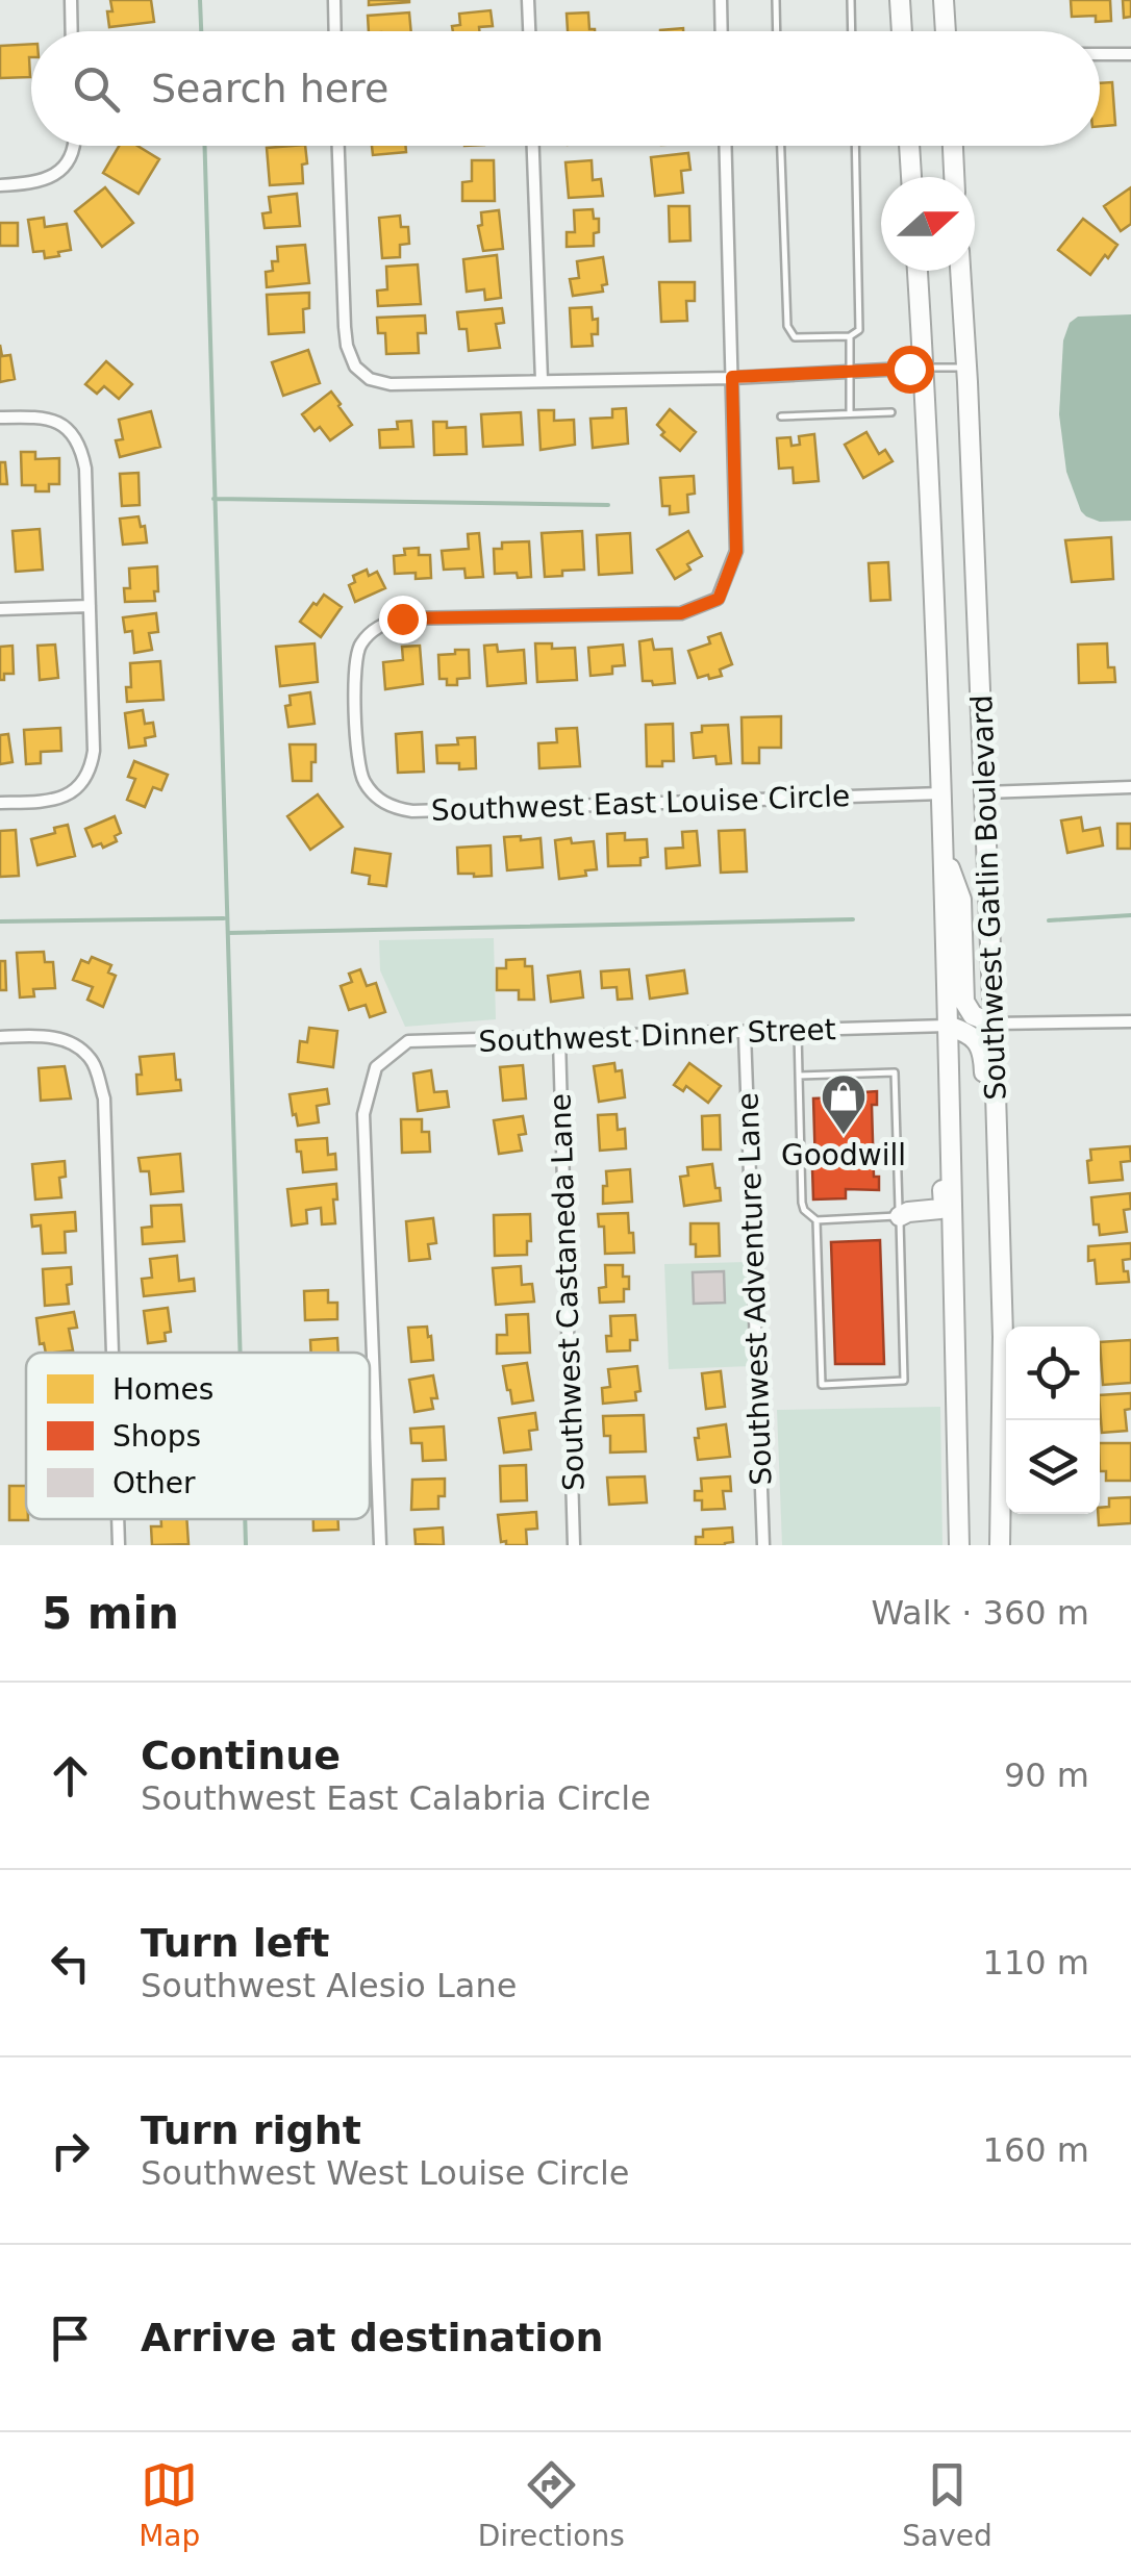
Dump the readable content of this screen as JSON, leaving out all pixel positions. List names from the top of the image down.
{
  "streets": {
    "main road": ["Southwest Gatlin Boulevard"],
    "street": [
      "Southwest East Louise Circle",
      "Southwest Dinner Street",
      "Southwest Adventure Lane",
      "Southwest Castaneda Lane"
    ]
  },
  "crossings": [
    ["Southwest East Louise Circle", "Southwest Gatlin Boulevard"],
    ["Southwest Gatlin Boulevard", "Southwest Dinner Street"],
    ["Southwest Dinner Street", "Southwest Adventure Lane"],
    ["Southwest Dinner Street", "Southwest Castaneda Lane"]
  ],
  "places": {
    "shop": ["Goodwill"]
  },
  "legend": ["Homes", "Shops", "Other"],
  "north": "right",
  "page": {
    "search": "Search here",
    "heading": ["5 min", "Walk · 360 m"],
    "list": [
      ["Continue", "Southwest East Calabria Circle", "90 m"],
      ["Turn left", "Southwest Alesio Lane", "110 m"],
      ["Turn right", "Southwest West Louise Circle", "160 m"],
      "Arrive at destination"
    ],
    "nav": ["Map", "Directions", "Saved"]
  }
}
